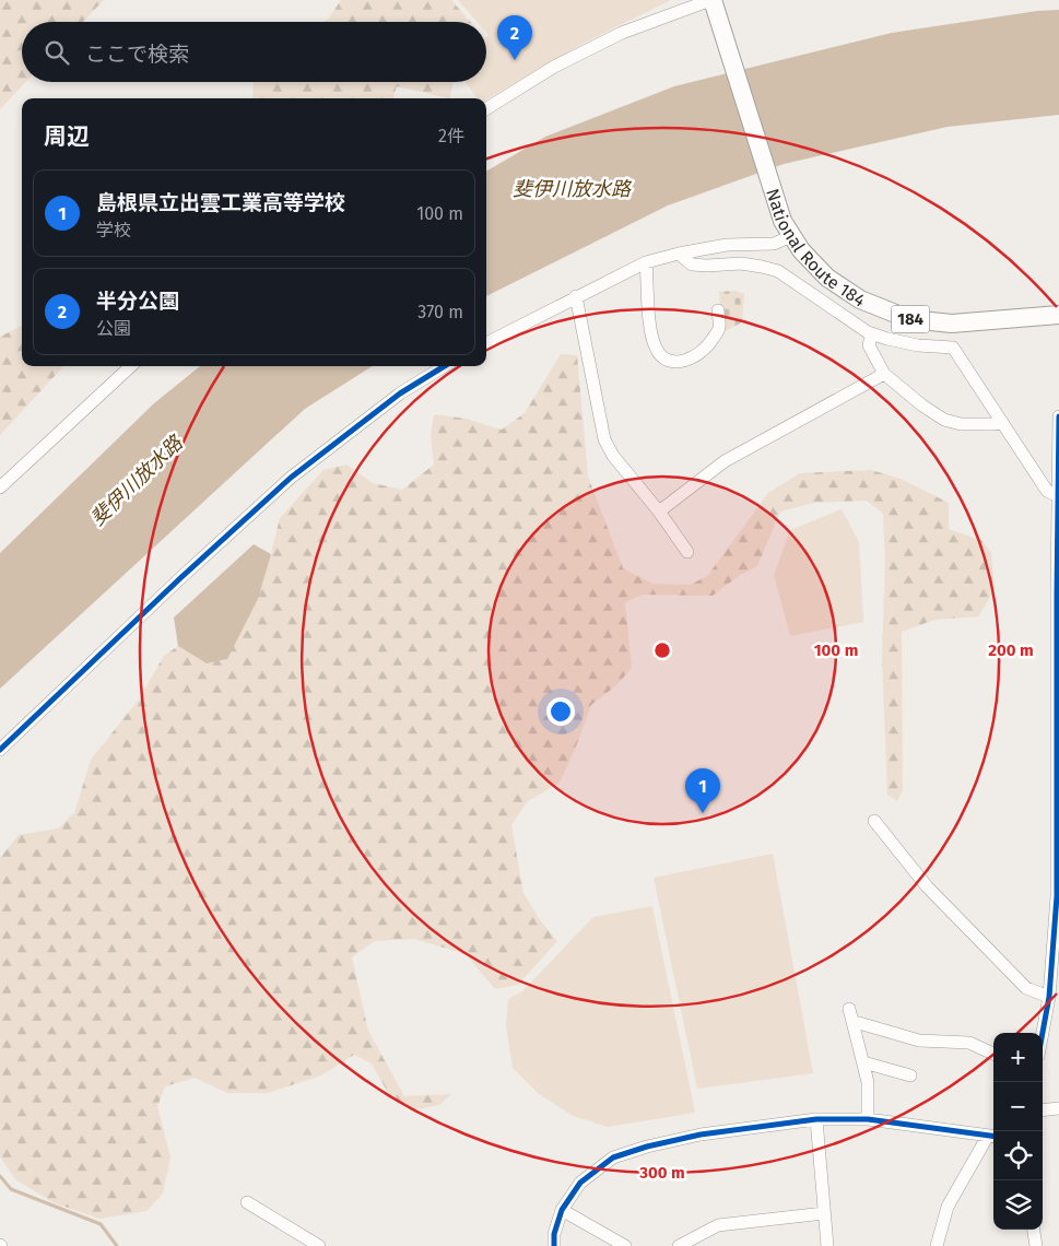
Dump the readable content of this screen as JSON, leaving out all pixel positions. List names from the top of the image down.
{
  "streets": {
    "highway": ["National Route 184", "184"]
  },
  "water": ["斐伊川放水路"],
  "page": {
    "pins": ["2", "1"],
    "search": "ここで検索",
    "heading": ["周辺", "2件"],
    "list": [
      {
        "mark": "1",
        "name": "島根県立出雲工業高等学校",
        "note": "学校",
        "value": "100 m"
      },
      {
        "mark": "2",
        "name": "半分公園",
        "note": "公園",
        "value": "370 m"
      }
    ],
    "map_buttons": ["+", "−"]
  },
  "rings": ["100 m", "200 m", "300 m"]
}
